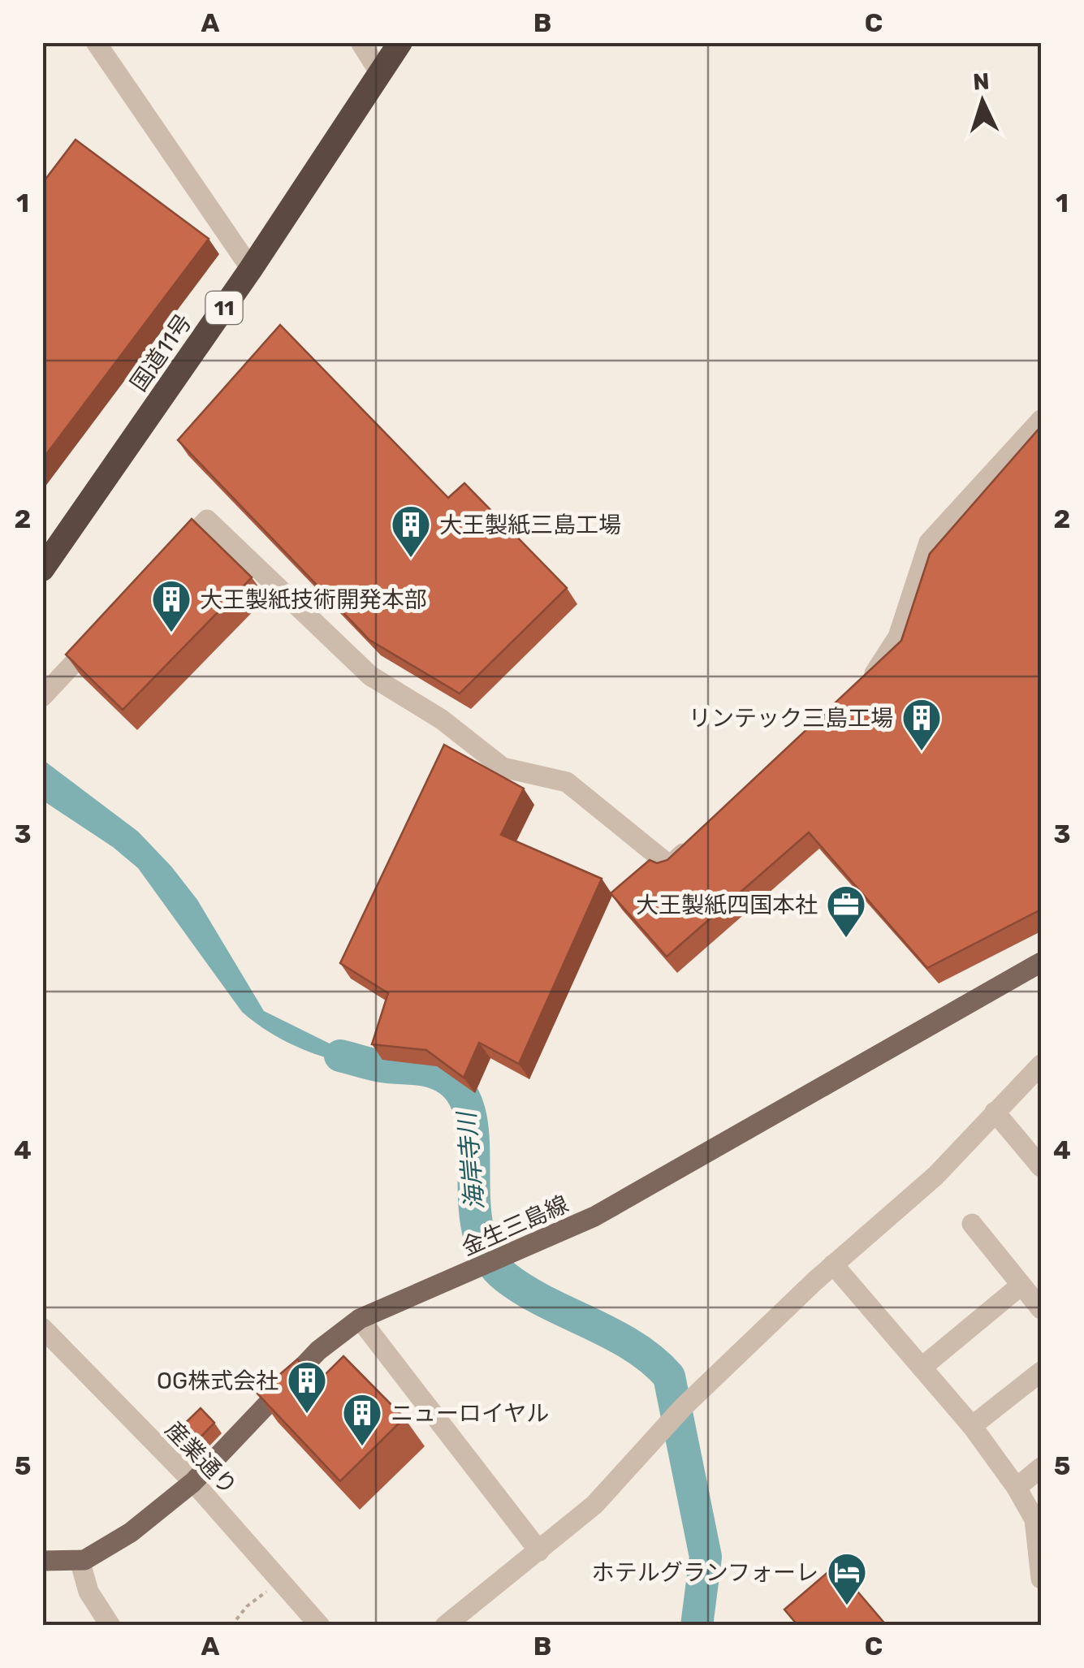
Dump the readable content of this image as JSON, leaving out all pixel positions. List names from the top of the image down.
{
  "streets": {
    "highway": ["11", "国道11号"],
    "main road": ["金生三島線"],
    "street": ["産業通り"]
  },
  "crossings": [
    ["金生三島線", "産業通り"]
  ],
  "water": ["海岸寺川"],
  "places": {
    "building": [
      "大王製紙三島工場",
      "大王製紙技術開発本部",
      "リンテック三島工場",
      "OG株式会社",
      "ニューロイヤル"
    ],
    "office": ["大王製紙四国本社"],
    "hotel": ["ホテルグランフォーレ"]
  },
  "north": "top",
  "grid": {
    "columns": ["A", "B", "C"],
    "rows": [
      "1",
      "2",
      "3",
      "4",
      "5"
    ]
  }
}
